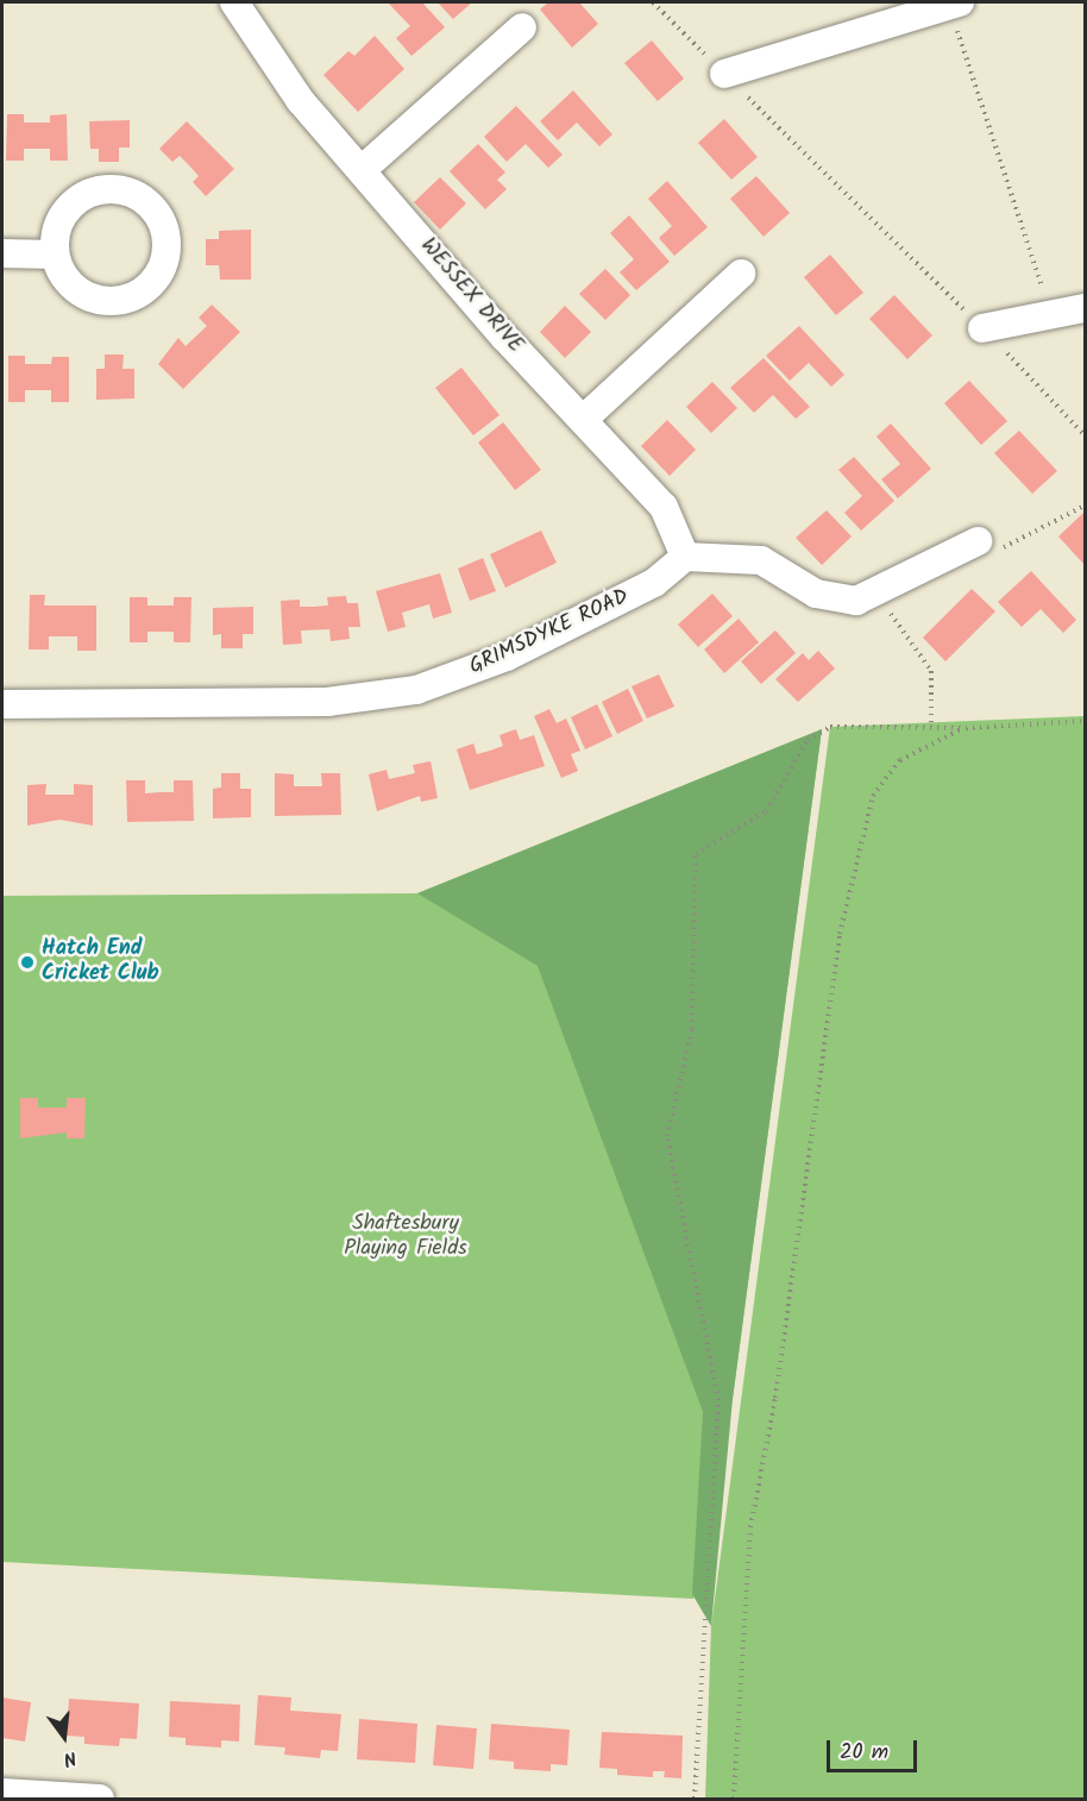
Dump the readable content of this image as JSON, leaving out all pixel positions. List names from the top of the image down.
{
  "streets": {
    "street": ["WESSEX DRIVE", "GRIMSDYKE ROAD"]
  },
  "crossings": [
    ["WESSEX DRIVE", "GRIMSDYKE ROAD"]
  ],
  "parks": ["Shaftesbury Playing Fields"],
  "places": ["Hatch End Cricket Club"],
  "scale_bar": "20 m",
  "north": "bottom"
}
